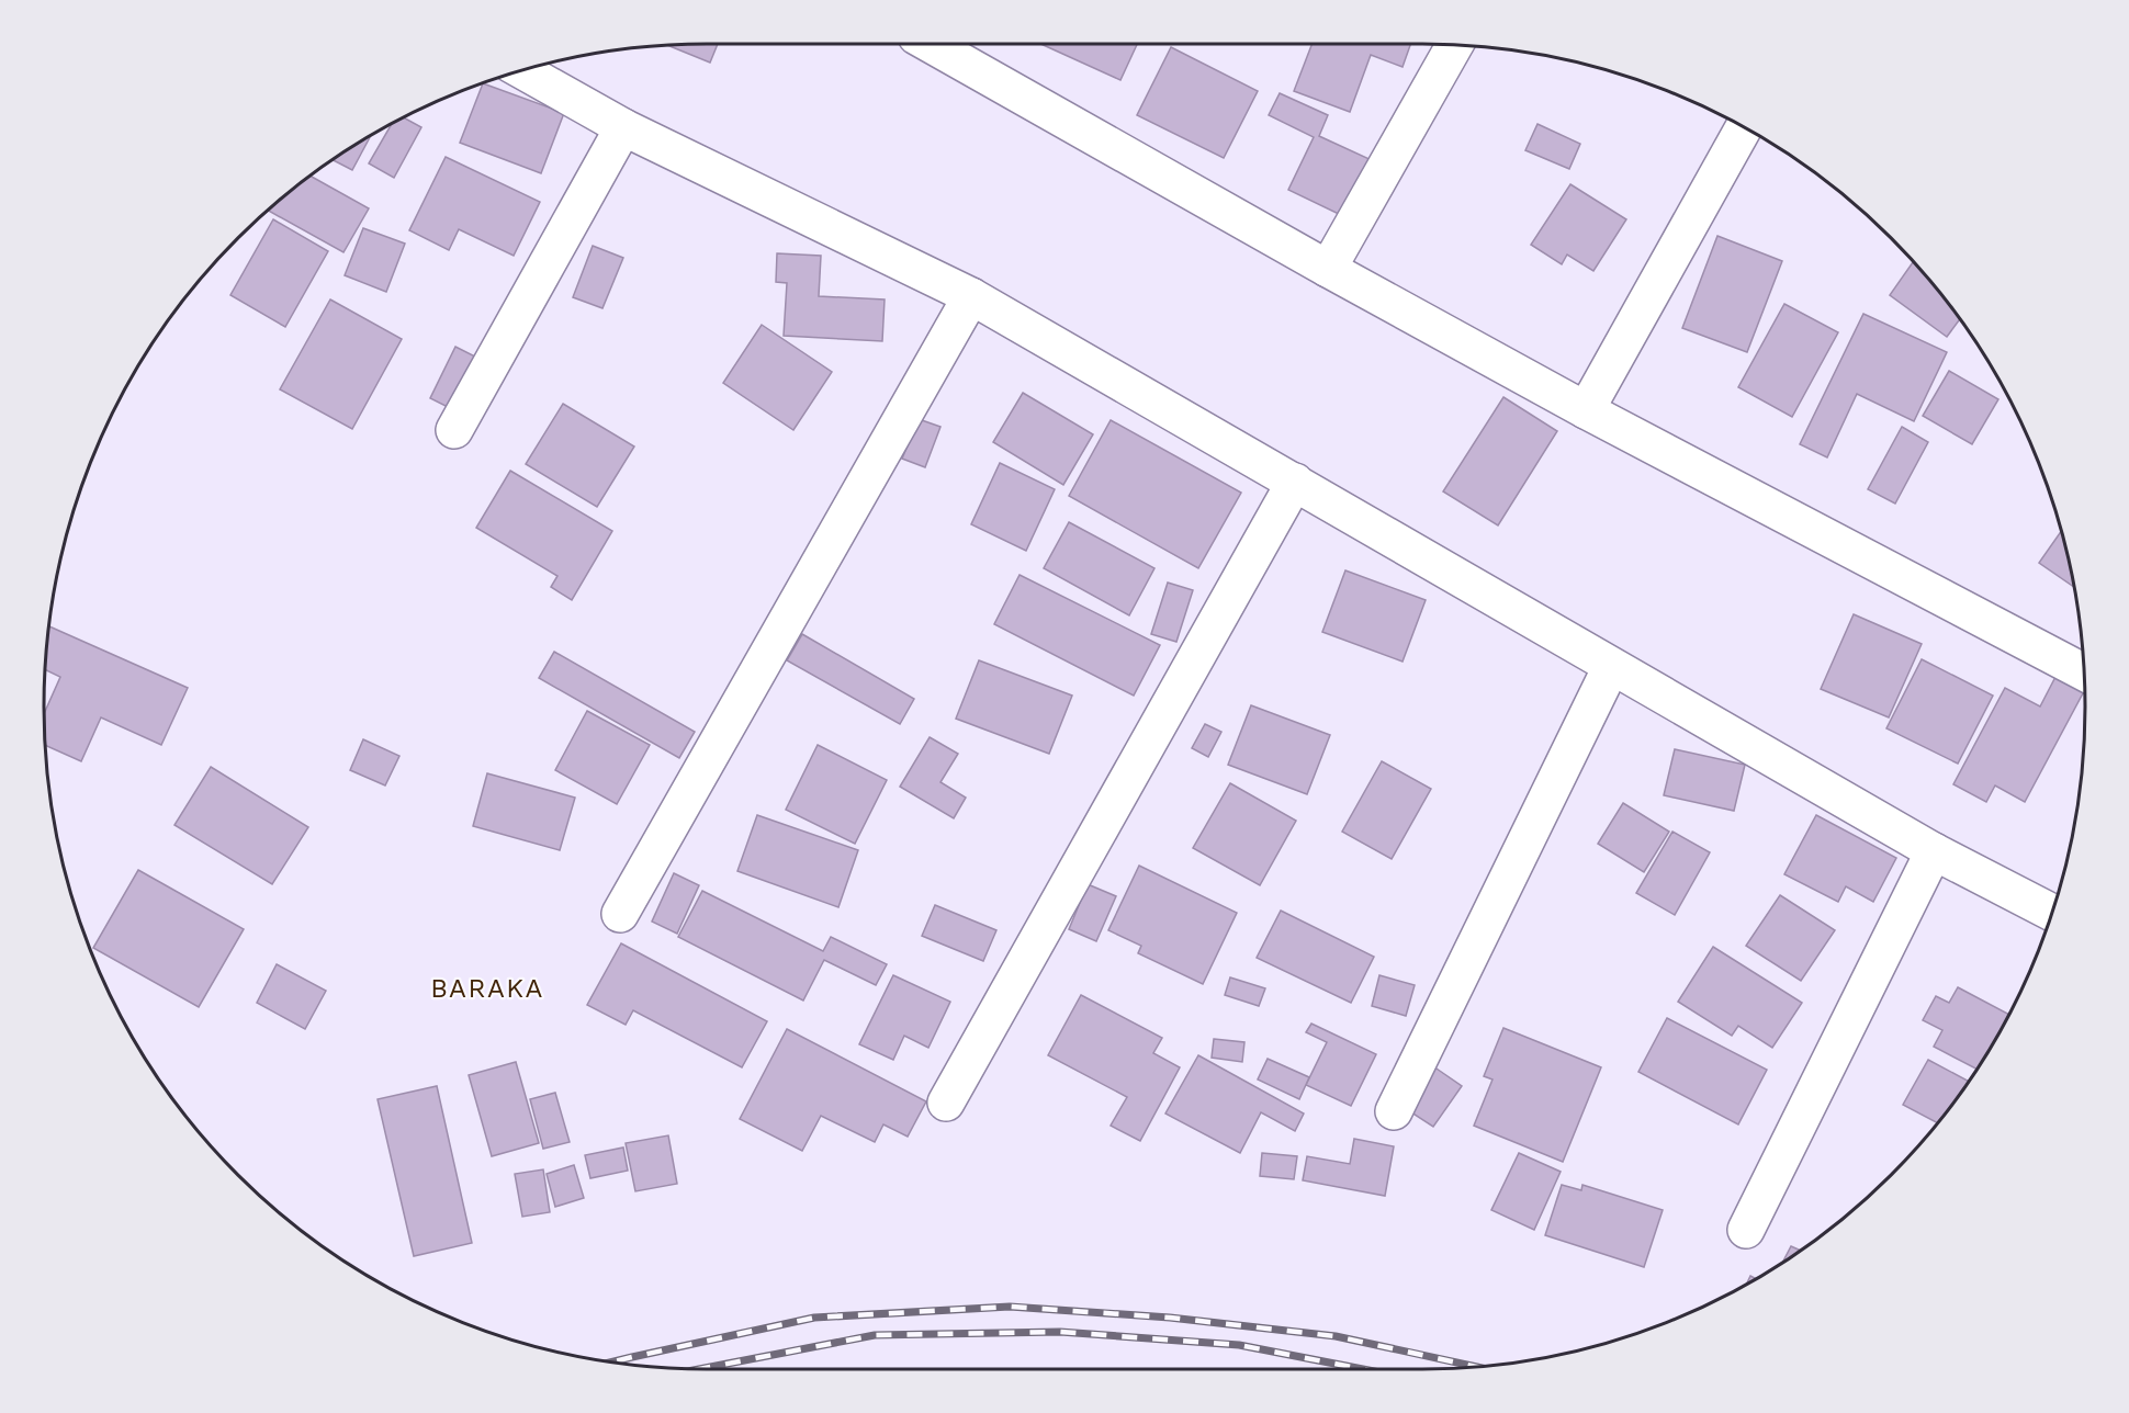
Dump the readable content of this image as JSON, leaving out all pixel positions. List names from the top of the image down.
{
  "districts": ["BARAKA"]
}
